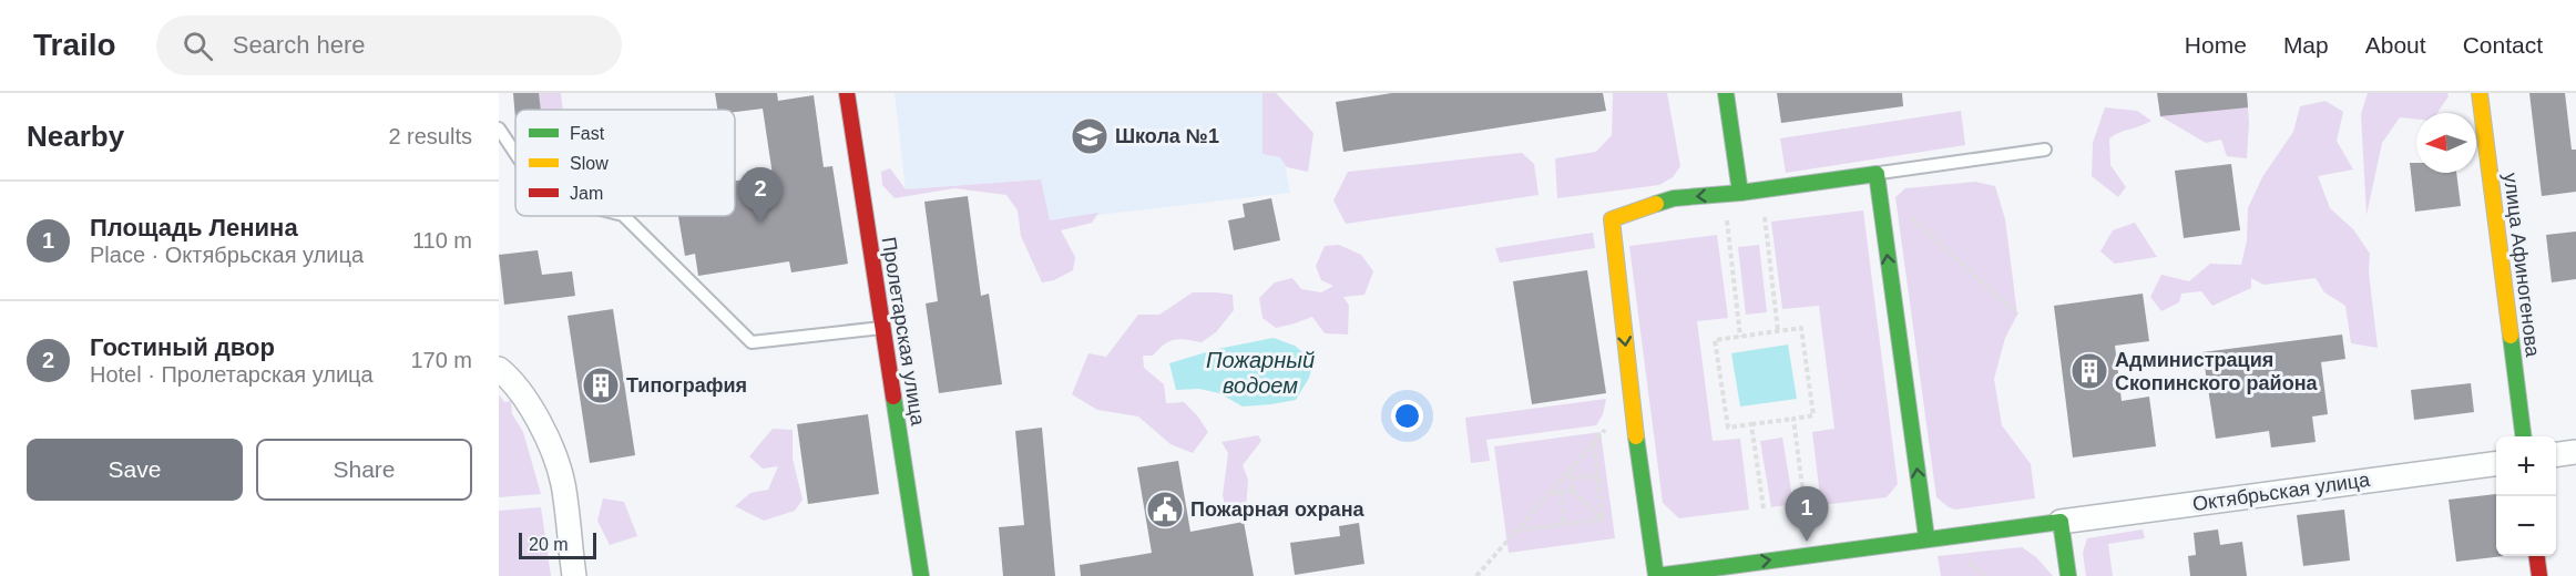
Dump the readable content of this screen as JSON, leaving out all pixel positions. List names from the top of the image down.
{
  "streets": {
    "street": ["улица Афиногенова", "Пролетарская улица", "Октябрьская улица"]
  },
  "water": ["Пожарный водоем"],
  "places": {
    "school or university": ["Школа №1"],
    "building": ["Администрация Скопинского района", "Типография"],
    "public building": ["Пожарная охрана"]
  },
  "legend": ["Fast", "Slow", "Jam"],
  "scale_bar": "20 m",
  "north": "left",
  "page": {
    "header": "Trailo",
    "search": "Search here",
    "nav": [
      "Home",
      "Map",
      "About",
      "Contact"
    ],
    "heading": ["Nearby", "2 results"],
    "pins": ["2", "1"],
    "list": [
      {
        "mark": "1",
        "name": "Площадь Ленина",
        "note": "Place · Октябрьская улица",
        "value": "110 m"
      },
      {
        "mark": "2",
        "name": "Гостиный двор",
        "note": "Hotel · Пролетарская улица",
        "value": "170 m"
      }
    ],
    "buttons": ["Save", "Share"],
    "map_buttons": ["+", "−"],
    "scale": "20 m"
  }
}
